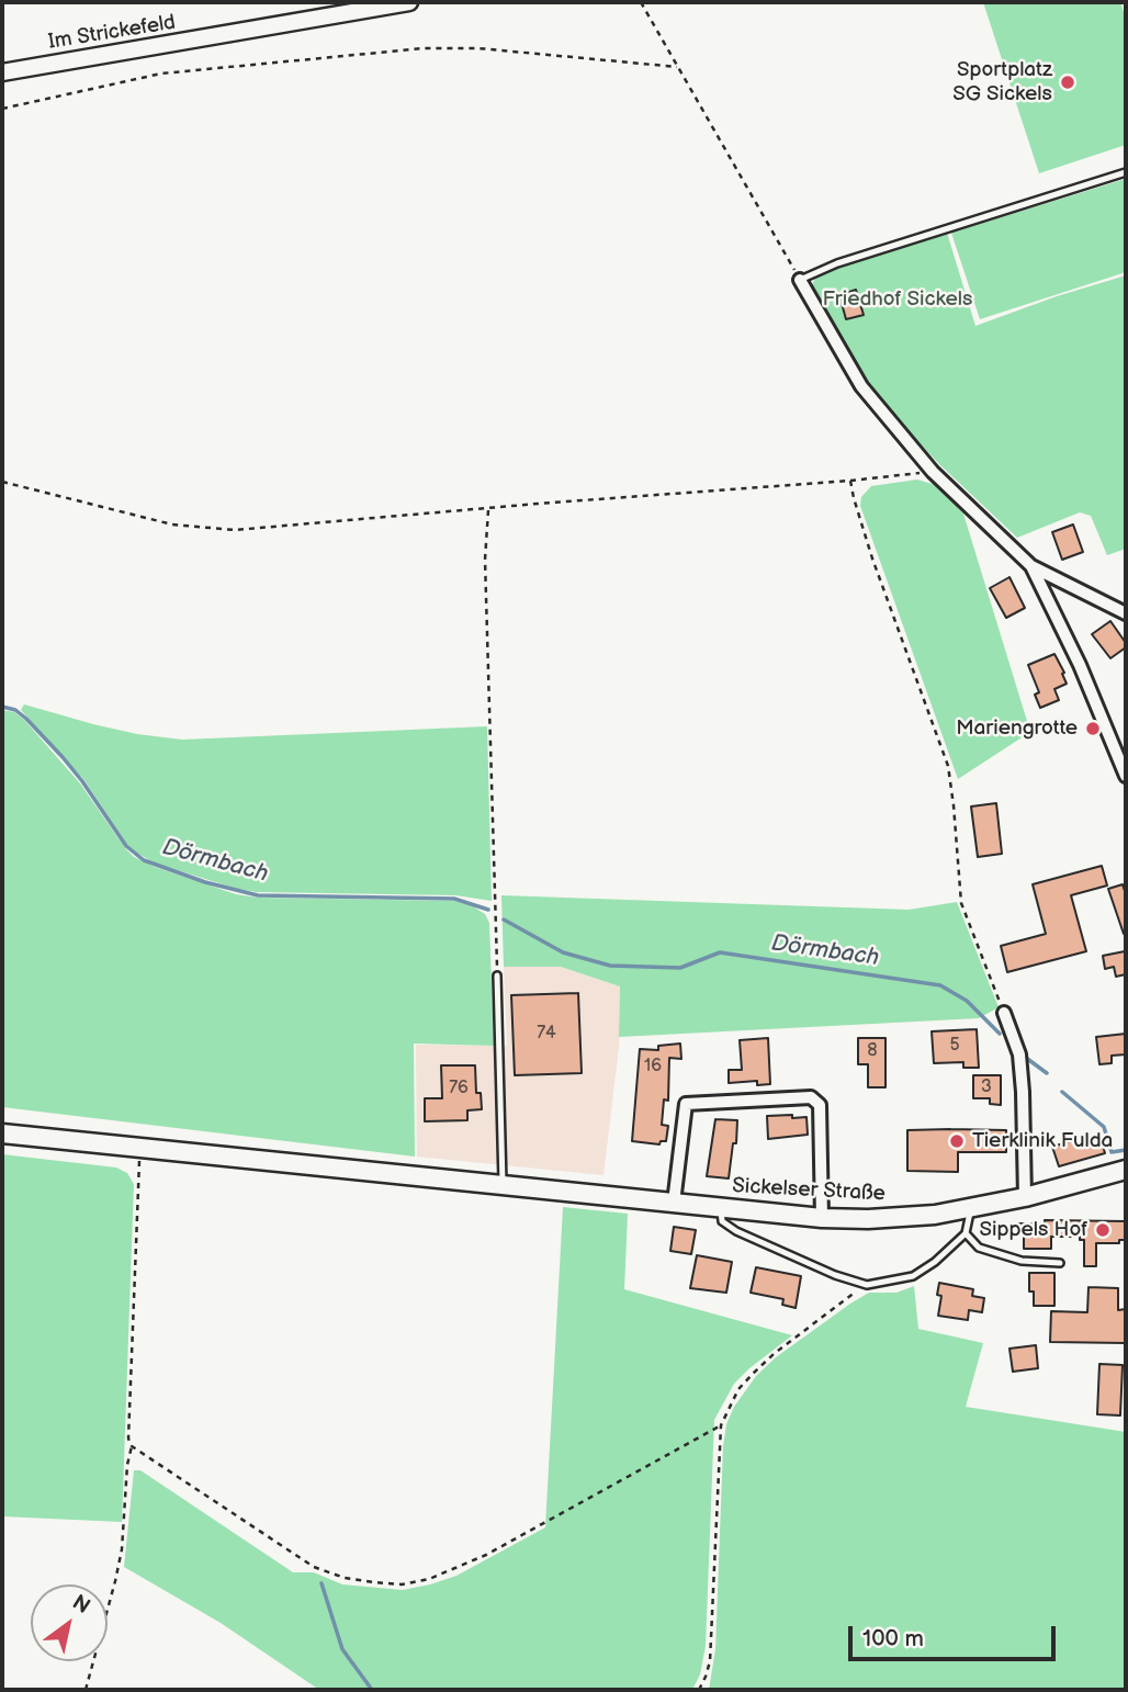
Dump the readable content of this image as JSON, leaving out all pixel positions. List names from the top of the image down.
{
  "streets": {
    "main road": ["Sickelser Straße"],
    "street": ["Im Strickefeld"]
  },
  "water": ["Dörmbach"],
  "parks": ["Friedhof Sickels"],
  "places": [
    "Sportplatz SG Sickels",
    "Mariengrotte",
    "Tierklinik Fulda",
    "Sippels Hof"
  ],
  "house_numbers": [
    "74",
    "5",
    "8",
    "16",
    "3",
    "76"
  ],
  "scale_bar": "100 m",
  "north": "top right"
}
